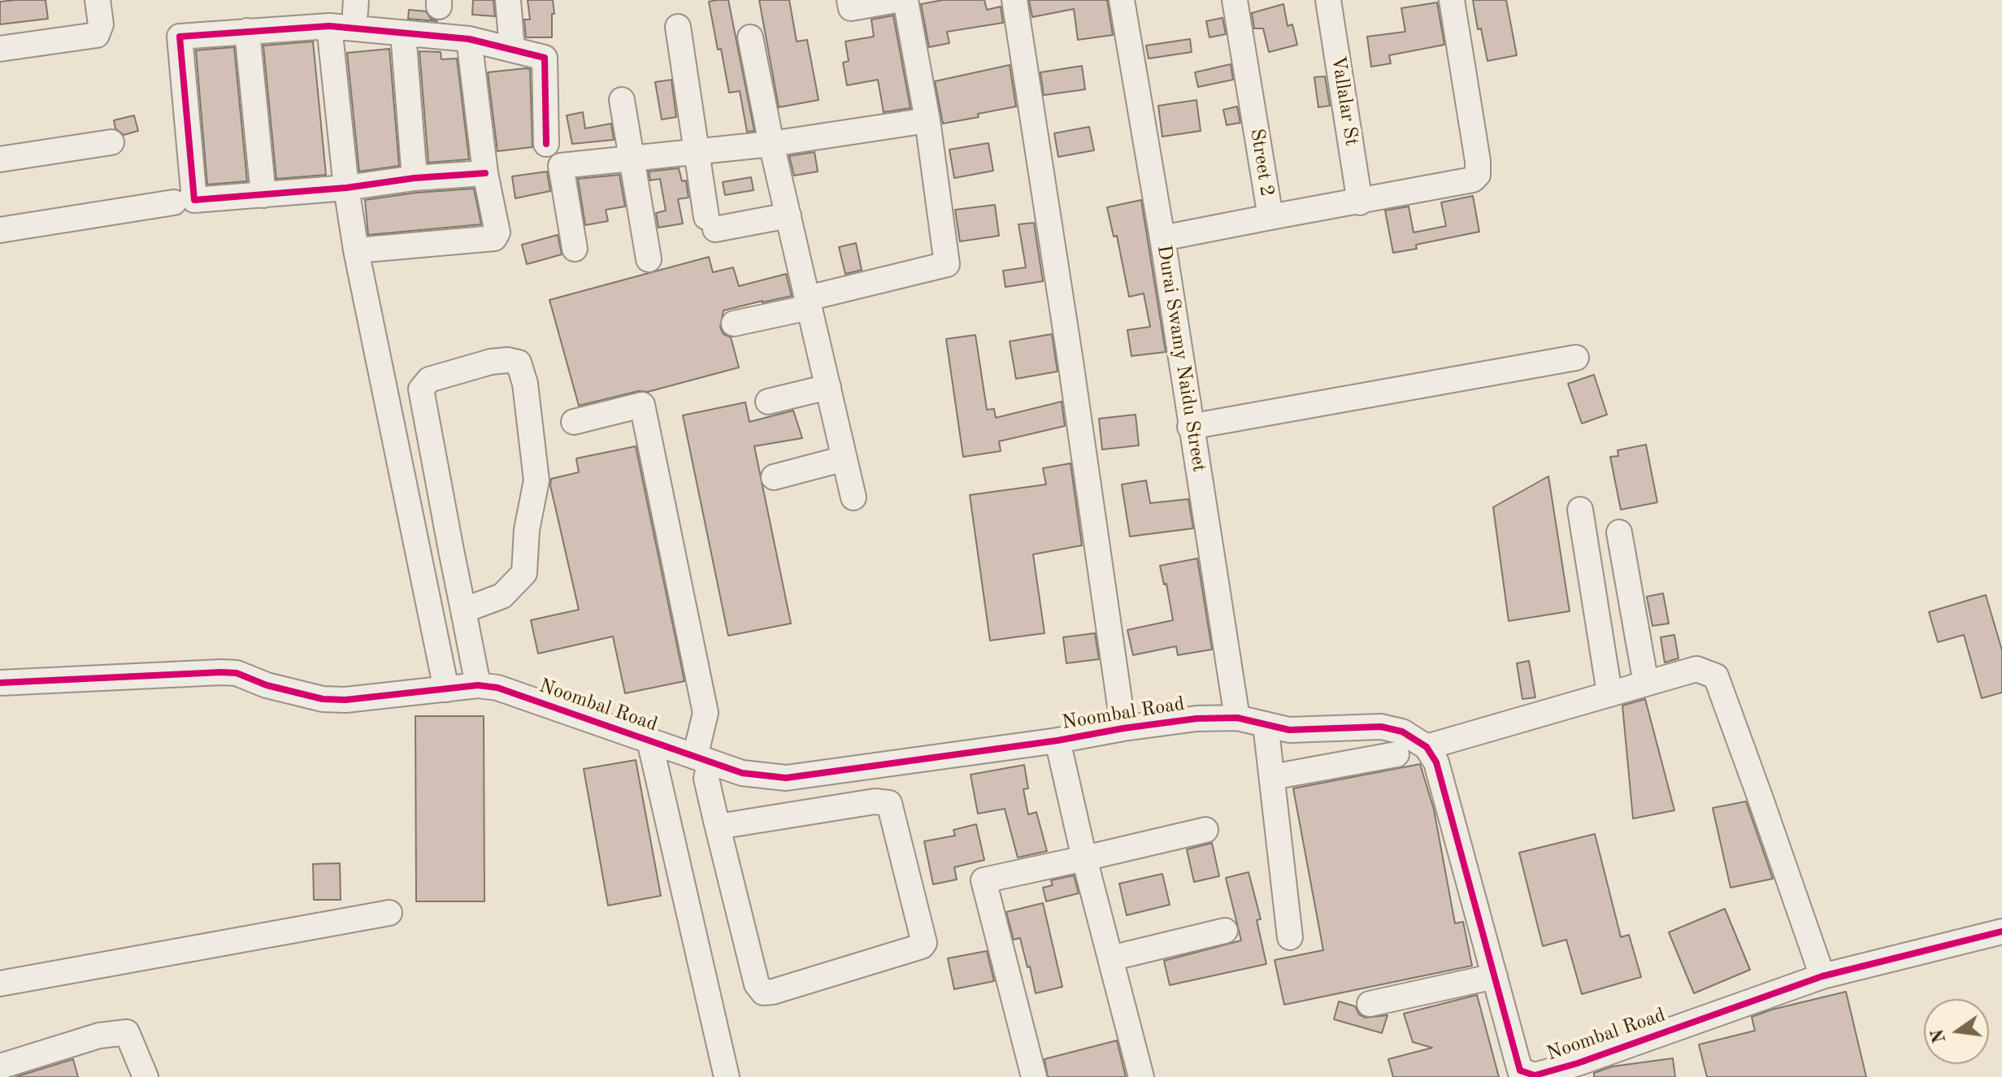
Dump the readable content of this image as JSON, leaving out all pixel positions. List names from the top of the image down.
{
  "streets": {
    "street": [
      "Vallalar St",
      "Street 2",
      "Durai Swamy Naidu Street",
      "Noombal Road"
    ]
  },
  "crossings": [
    ["Street 2", "Durai Swamy Naidu Street"],
    ["Durai Swamy Naidu Street", "Noombal Road"]
  ],
  "north": "left"
}
